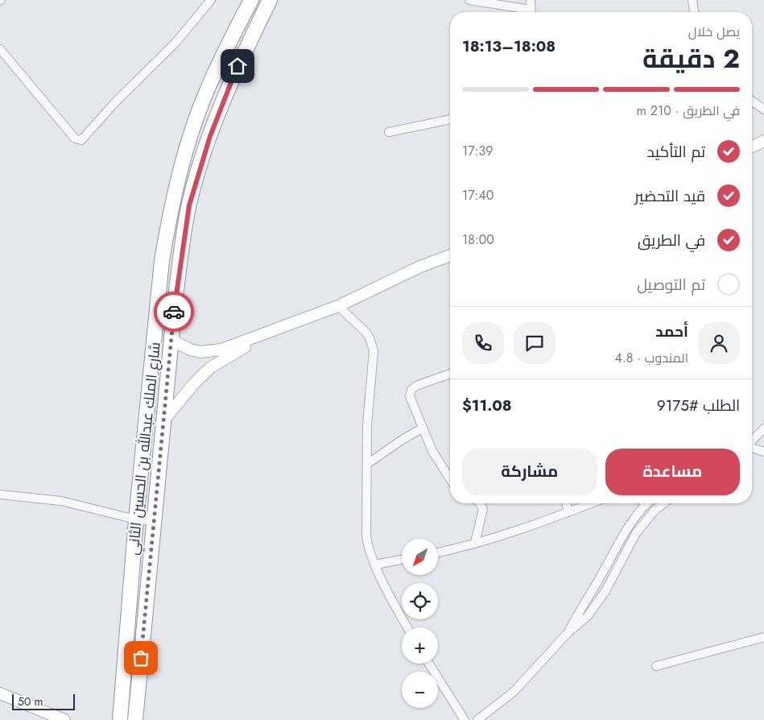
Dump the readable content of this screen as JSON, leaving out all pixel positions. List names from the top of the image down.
{
  "streets": {
    "highway": ["شارع الملك عبدالله بن الحسين الثاني"]
  },
  "scale_bar": "50 m",
  "north": "bottom left",
  "page": {
    "heading": ["2 دقيقة", "يصل خلال", "18:08–18:13"],
    "panel": [
      "أحمد",
      "المندوب · 4.8",
      "الطلب #9175",
      "$11.08"
    ],
    "bar": "في الطريق · 210 m",
    "list": [
      ["تم التأكيد", "17:39"],
      ["قيد التحضير", "17:40"],
      ["في الطريق", "18:00"],
      "تم التوصيل"
    ],
    "buttons": ["مساعدة", "مشاركة"],
    "map_buttons": ["+", "−"],
    "scale": "50 m"
  }
}
